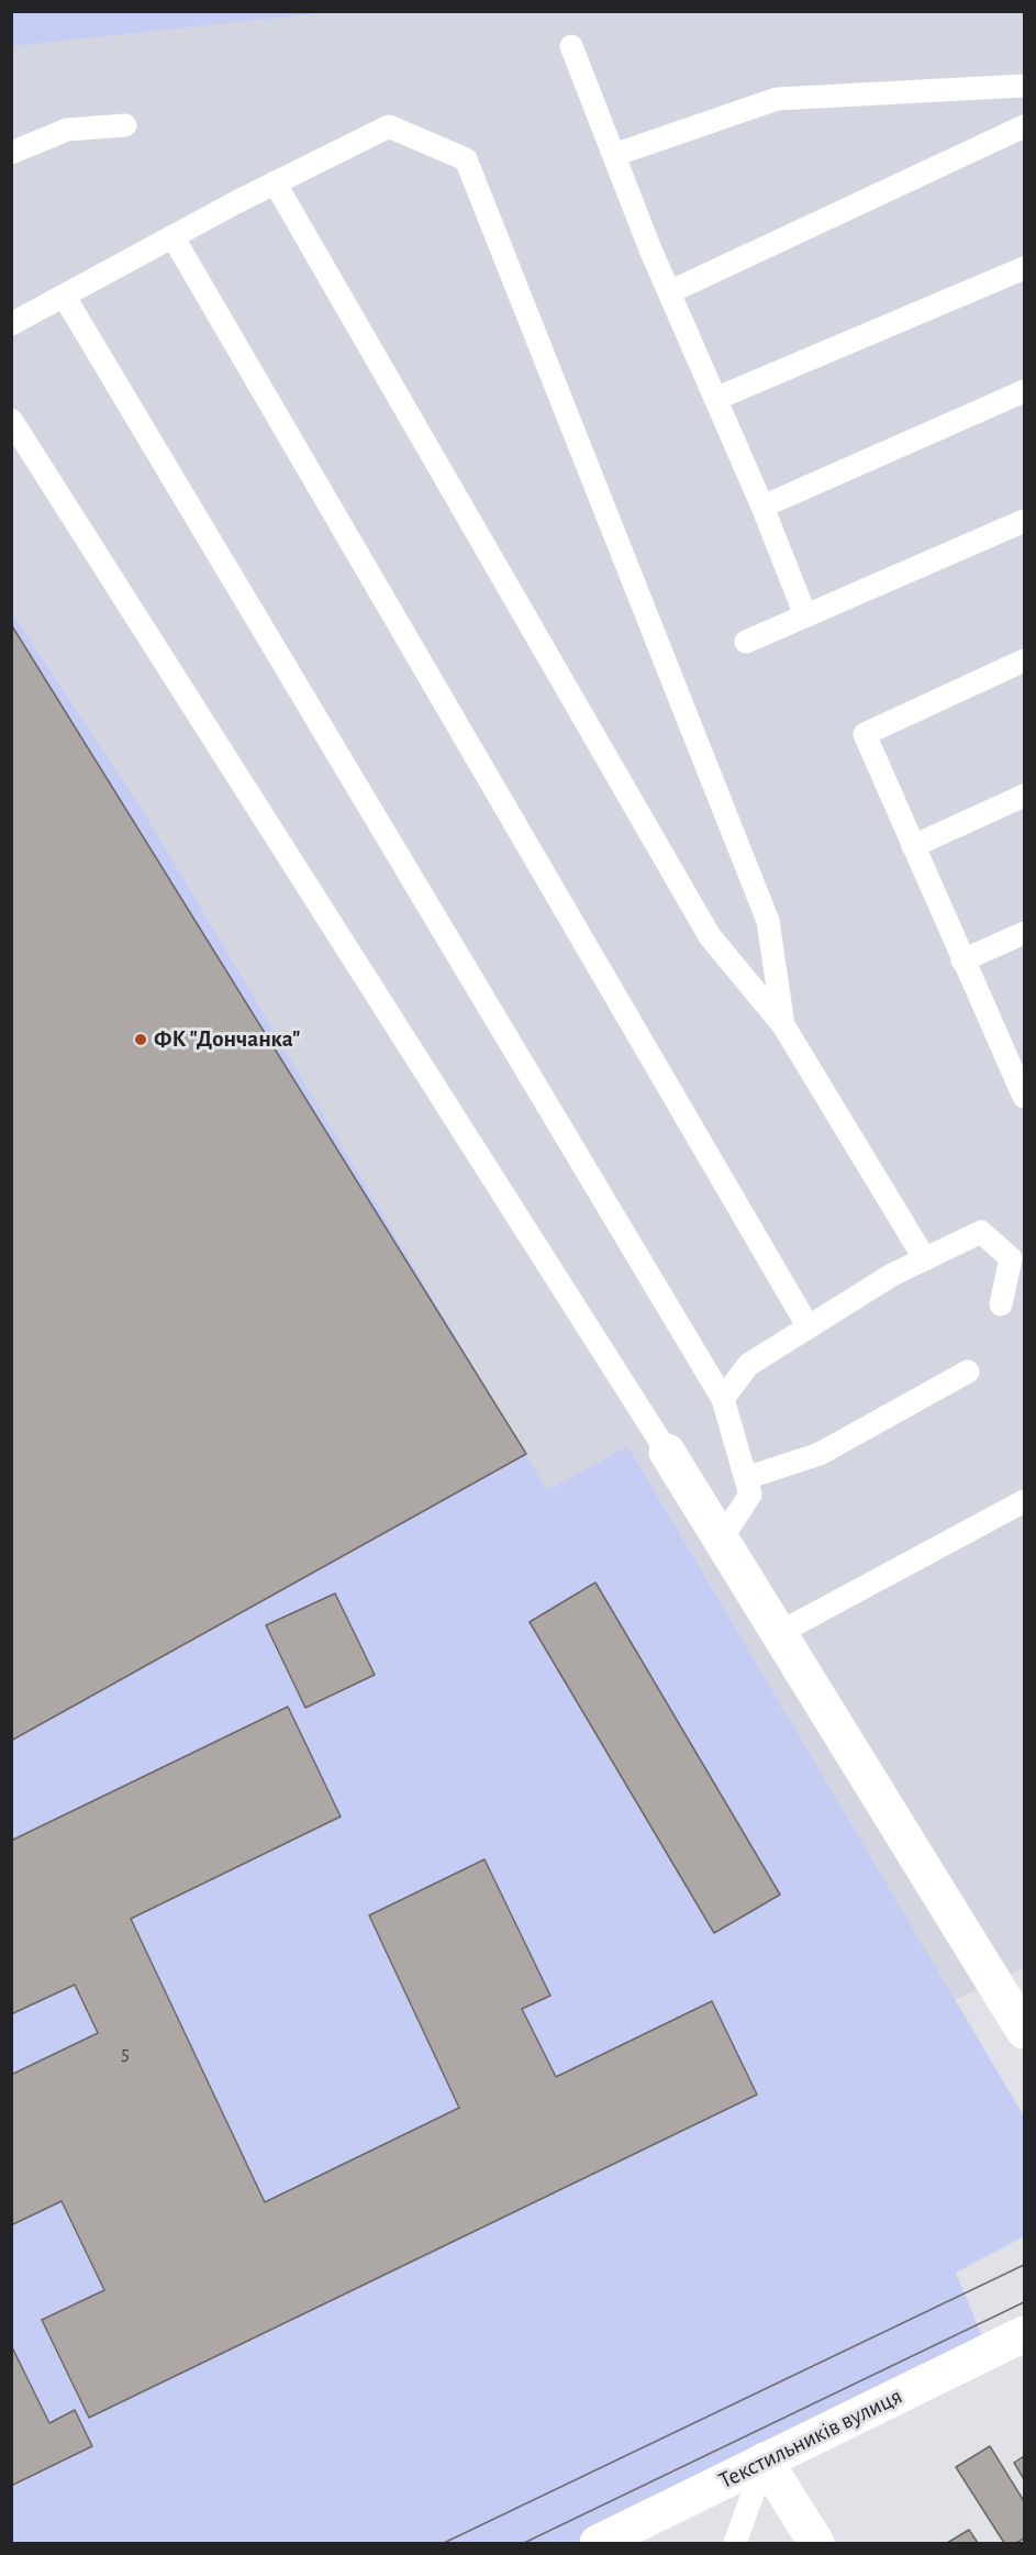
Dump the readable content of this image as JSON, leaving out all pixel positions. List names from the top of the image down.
{
  "streets": {
    "street": ["Текстильників вулиця"]
  },
  "places": ["ФК \"Дончанка\""],
  "house_numbers": ["5"]
}
